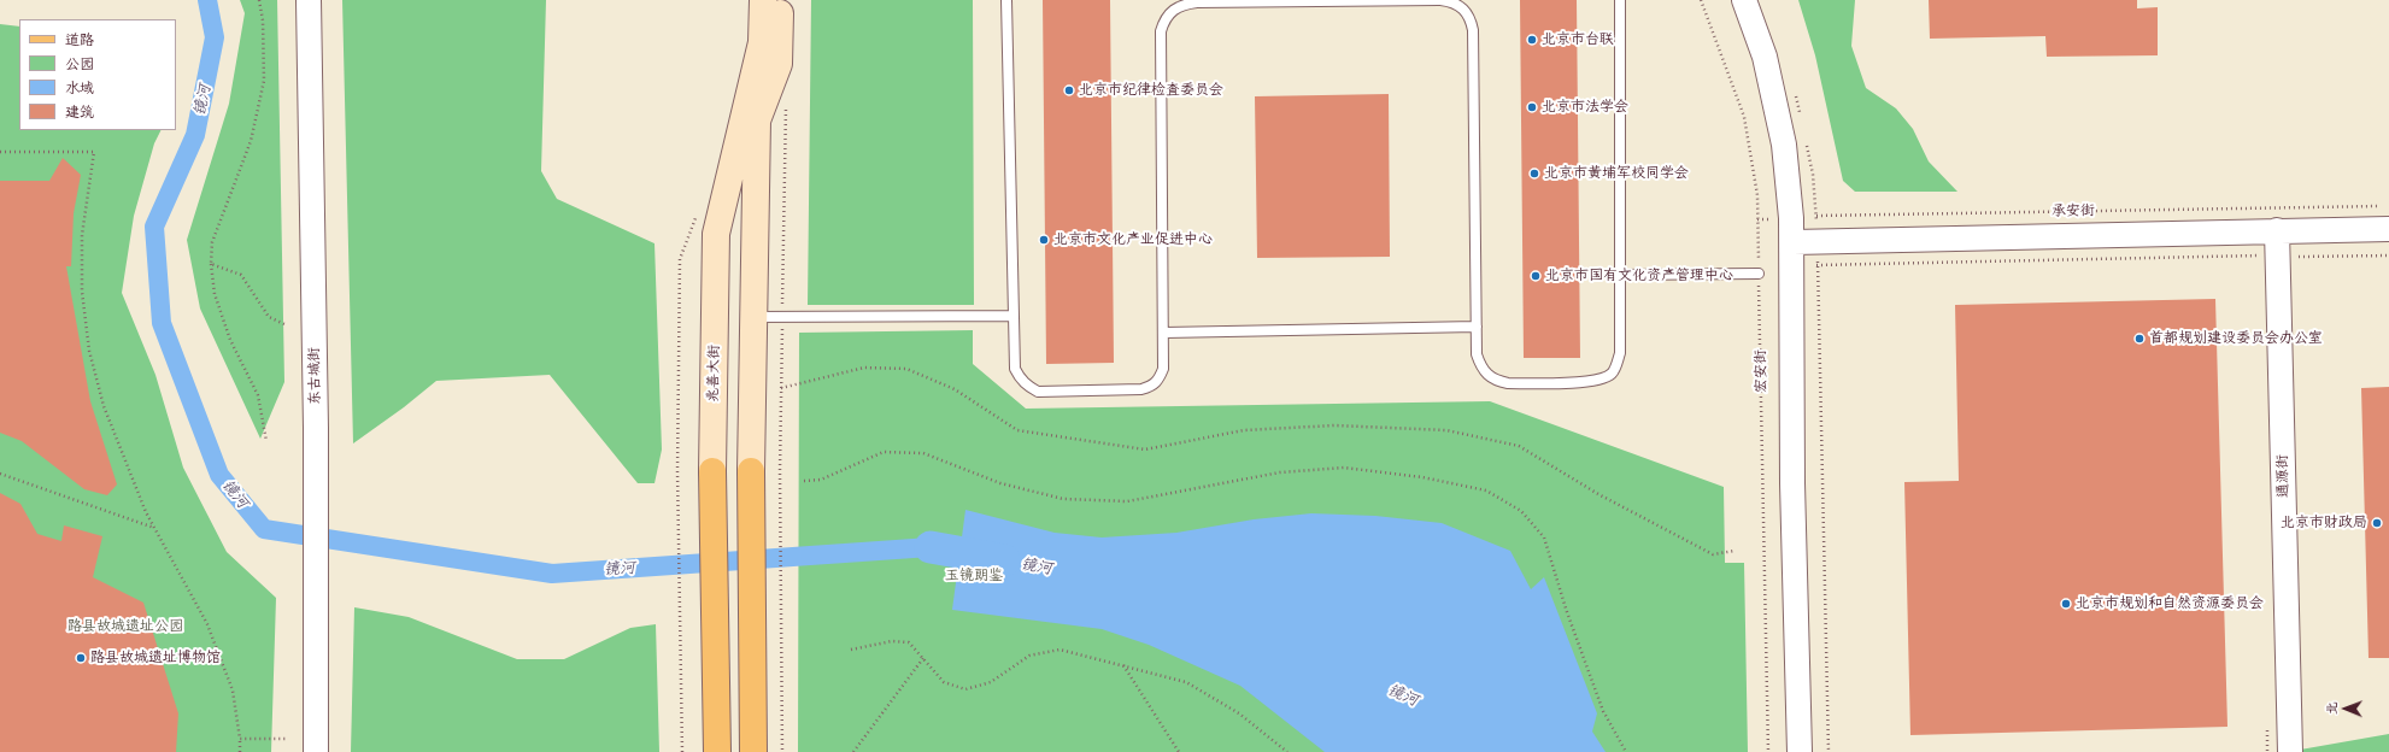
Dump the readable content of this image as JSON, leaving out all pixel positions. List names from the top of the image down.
{
  "streets": {
    "main road": ["兆善大街"],
    "street": ["承安街", "东古城街", "通源街"],
    "path": ["宏安街"]
  },
  "crossings": [
    ["承安街", "宏安街"],
    ["承安街", "通源街"]
  ],
  "water": ["镜河"],
  "parks": ["玉镜朗鉴", "路县故城遗址公园"],
  "places": [
    "北京市台联",
    "北京市纪律检查委员会",
    "北京市法学会",
    "北京市黄埔军校同学会",
    "北京市文化产业促进中心",
    "北京市国有文化资产管理中心",
    "首都规划建设委员会办公室",
    "北京市财政局",
    "北京市规划和自然资源委员会",
    "路县故城遗址博物馆"
  ],
  "legend": [
    "道路",
    "公园",
    "水域",
    "建筑"
  ],
  "north": "left"
}
